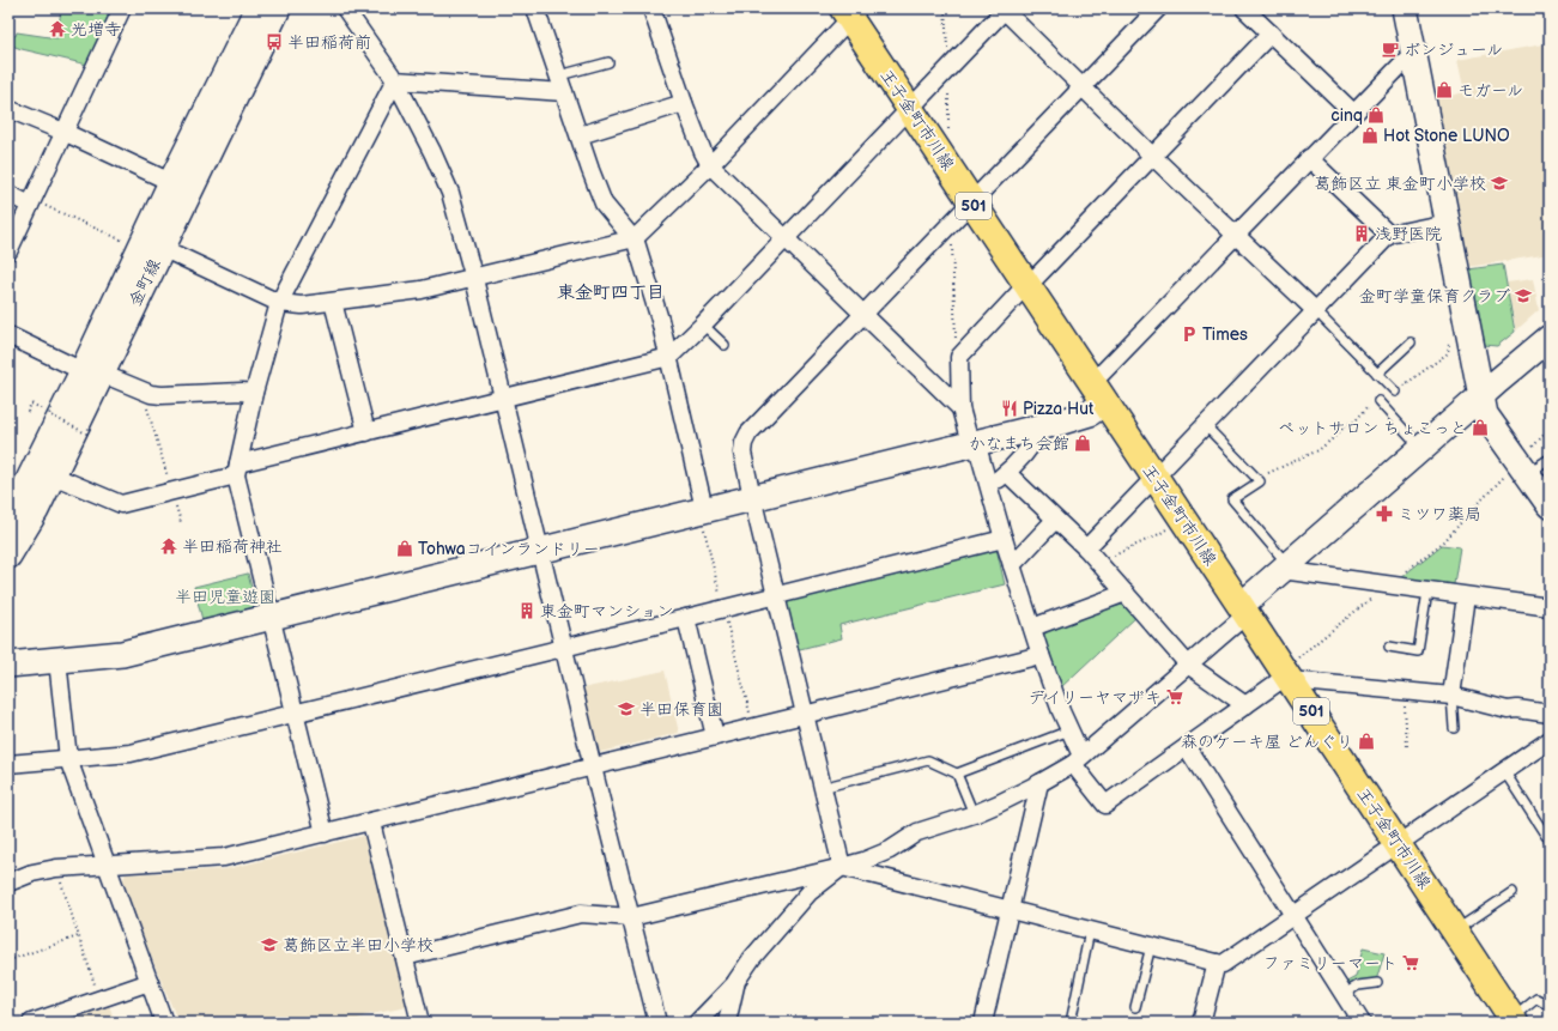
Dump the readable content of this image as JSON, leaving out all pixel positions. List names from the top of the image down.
{
  "streets": {
    "main road": ["王子金町市川線", "501"],
    "street": ["金町線"]
  },
  "districts": ["東金町四丁目"],
  "parks": ["半田児童遊園"],
  "places": {
    "temple": ["光増寺", "半田稲荷神社"],
    "bus stop": ["半田稲荷前"],
    "cafe": ["ボンジュール"],
    "shop": [
      "モガール",
      "cinq",
      "Hot Stone LUNO",
      "ペットサロン ちょこっと",
      "かなまち会館",
      "Tohwaコインランドリー",
      "森のケーキ屋 どんぐり"
    ],
    "school or university": [
      "葛飾区立 東金町小学校",
      "金町学童保育クラブ",
      "半田保育園",
      "葛飾区立半田小学校"
    ],
    "building": ["浅野医院", "東金町マンション"],
    "parking": ["Times"],
    "restaurant": ["Pizza Hut"],
    "pharmacy": ["ミツワ薬局"],
    "supermarket": ["デイリーヤマザキ", "ファミリーマート"]
  }
}
